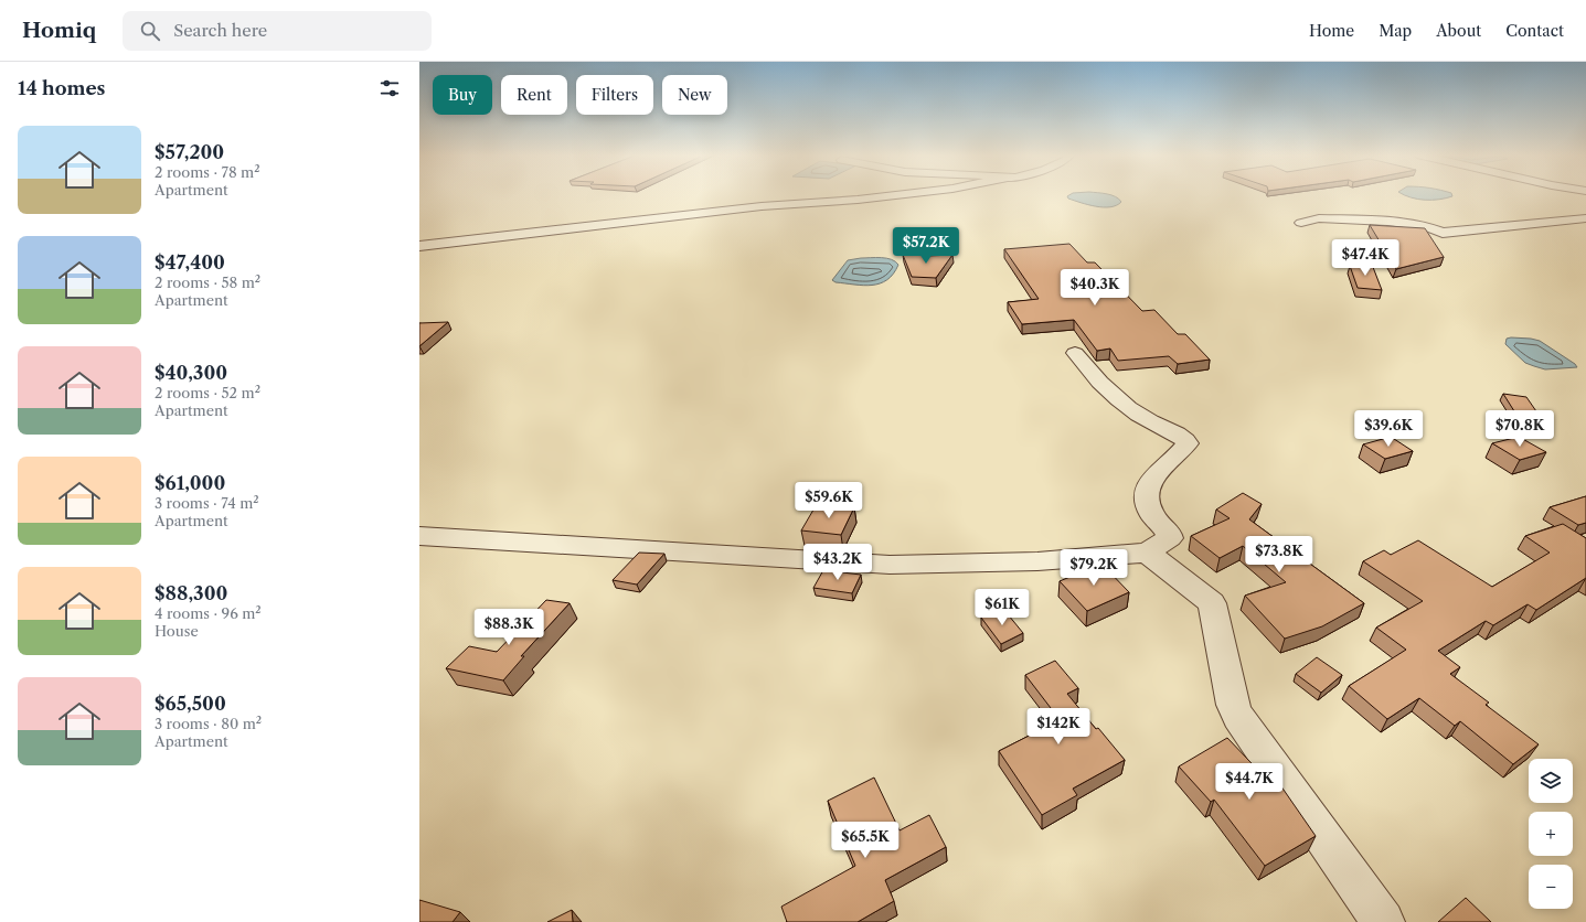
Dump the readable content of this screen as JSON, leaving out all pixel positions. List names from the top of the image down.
{
  "page": {
    "header": "Homiq",
    "search": "Search here",
    "nav": [
      "Home",
      "Map",
      "About",
      "Contact"
    ],
    "heading": "14 homes",
    "chip": [
      "Buy",
      "Rent",
      "Filters",
      "New"
    ],
    "list": [
      {
        "name": "$57,200",
        "note": "2 rooms · 78 m² · Apartment"
      },
      {
        "name": "$47,400",
        "note": "2 rooms · 58 m² · Apartment"
      },
      {
        "name": "$40,300",
        "note": "2 rooms · 52 m² · Apartment"
      },
      {
        "name": "$61,000",
        "note": "3 rooms · 74 m² · Apartment"
      },
      {
        "name": "$88,300",
        "note": "4 rooms · 96 m² · House"
      },
      {
        "name": "$65,500",
        "note": "3 rooms · 80 m² · Apartment"
      }
    ],
    "price": [
      "$57.2K",
      "$47.4K",
      "$40.3K",
      "$39.6K",
      "$70.8K",
      "$59.6K",
      "$73.8K",
      "$43.2K",
      "$79.2K",
      "$61K",
      "$88.3K",
      "$142K",
      "$44.7K",
      "$65.5K"
    ],
    "map_buttons": ["+", "−"]
  }
}
